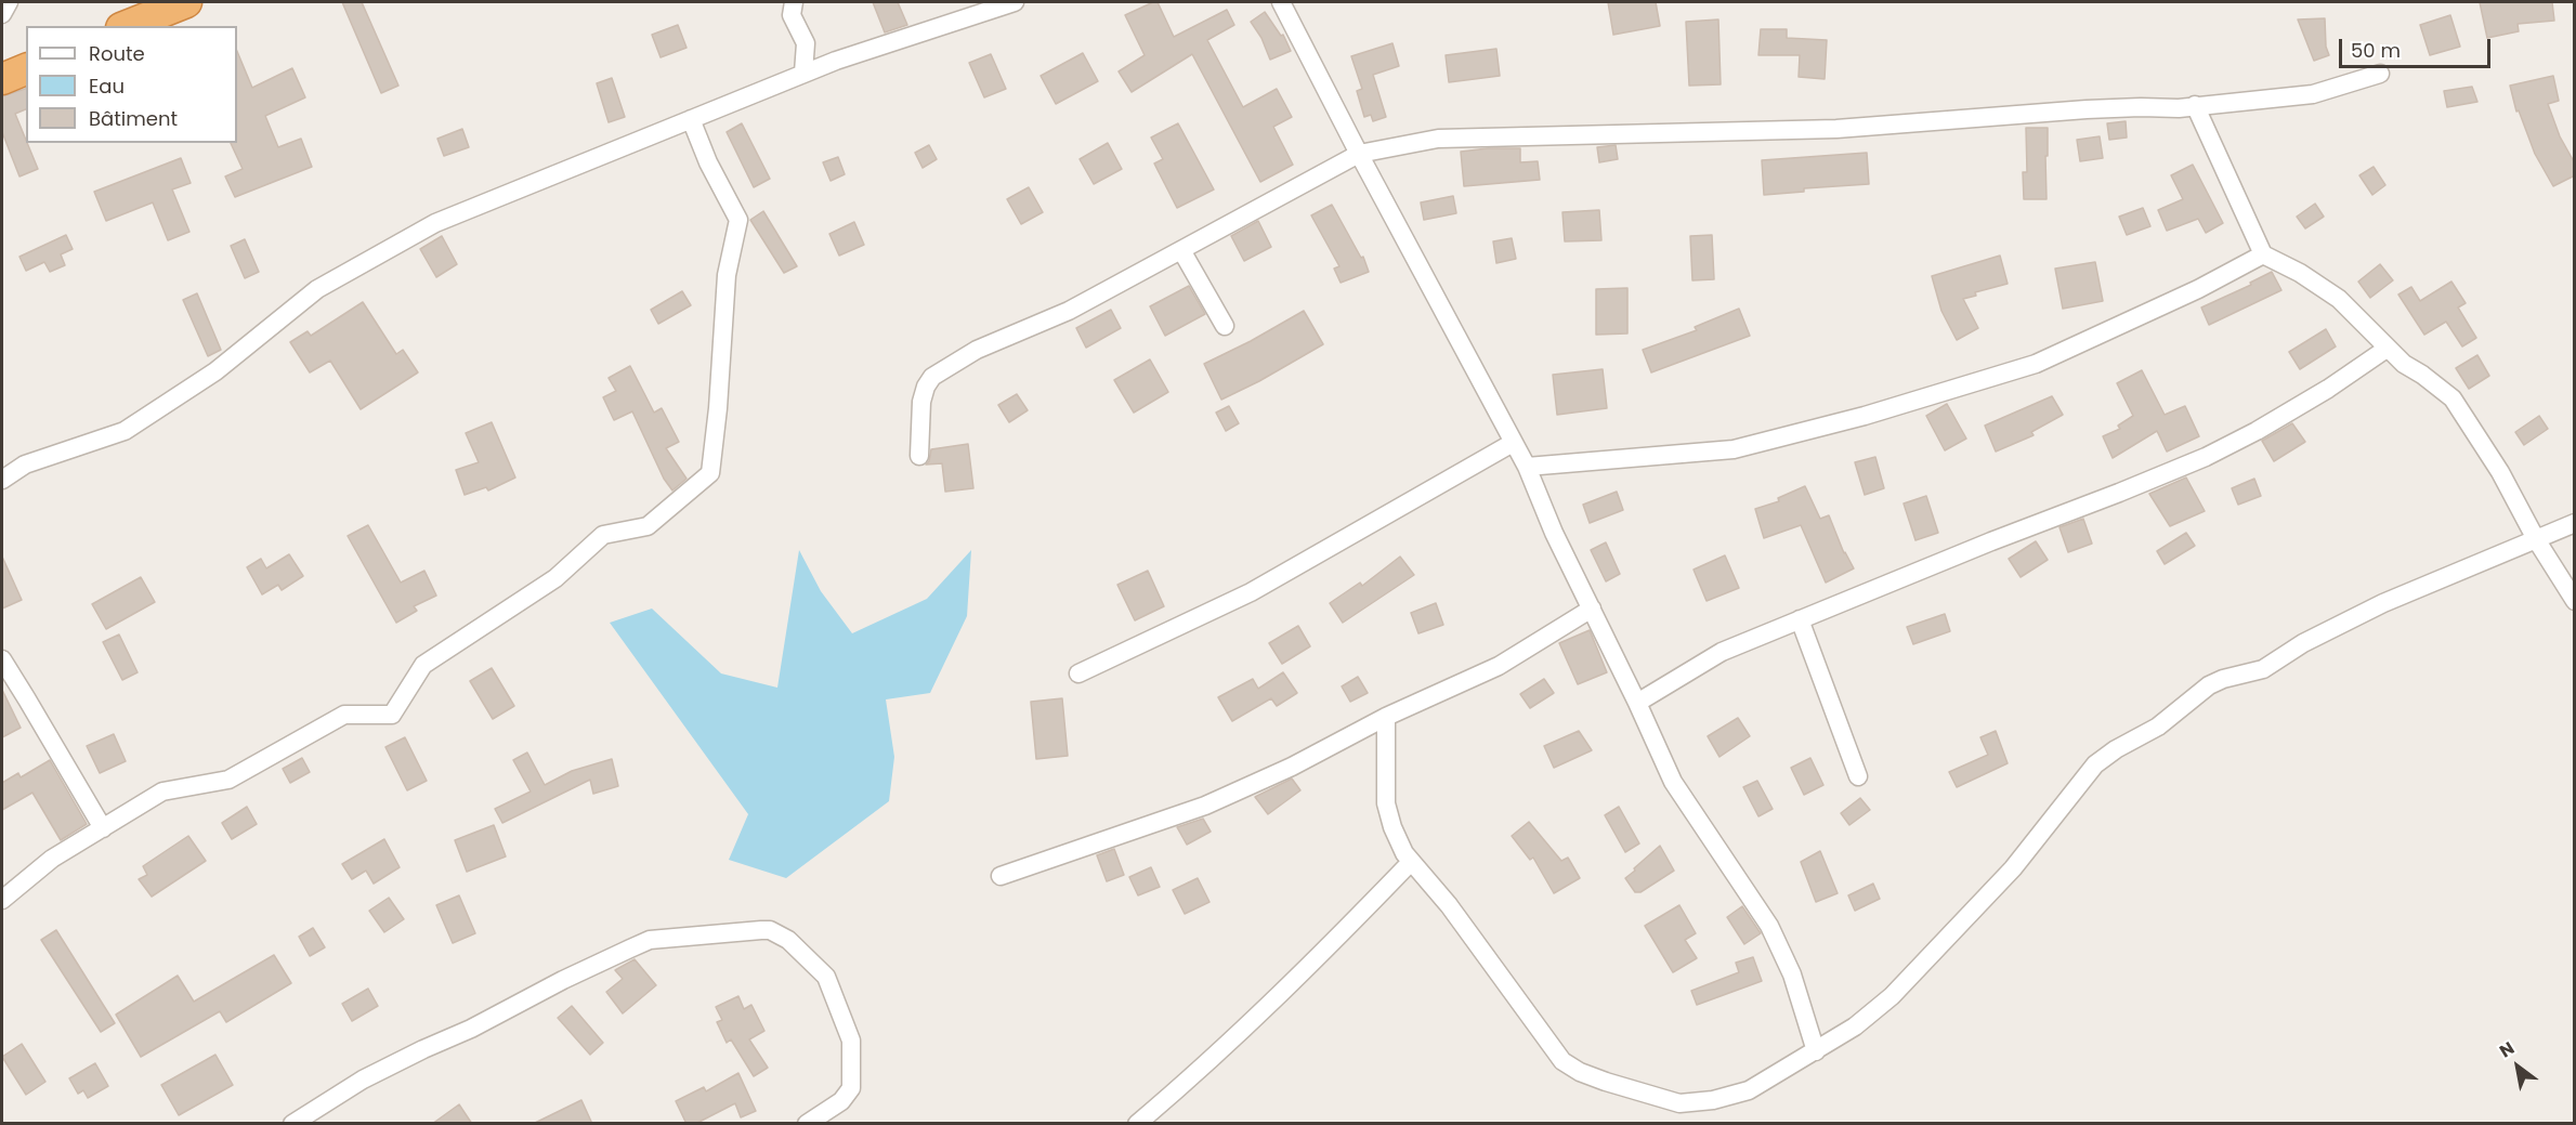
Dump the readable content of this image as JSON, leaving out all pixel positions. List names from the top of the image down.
{
  "legend": ["Route", "Eau", "Bâtiment"],
  "scale_bar": "50 m",
  "north": "top left"
}
